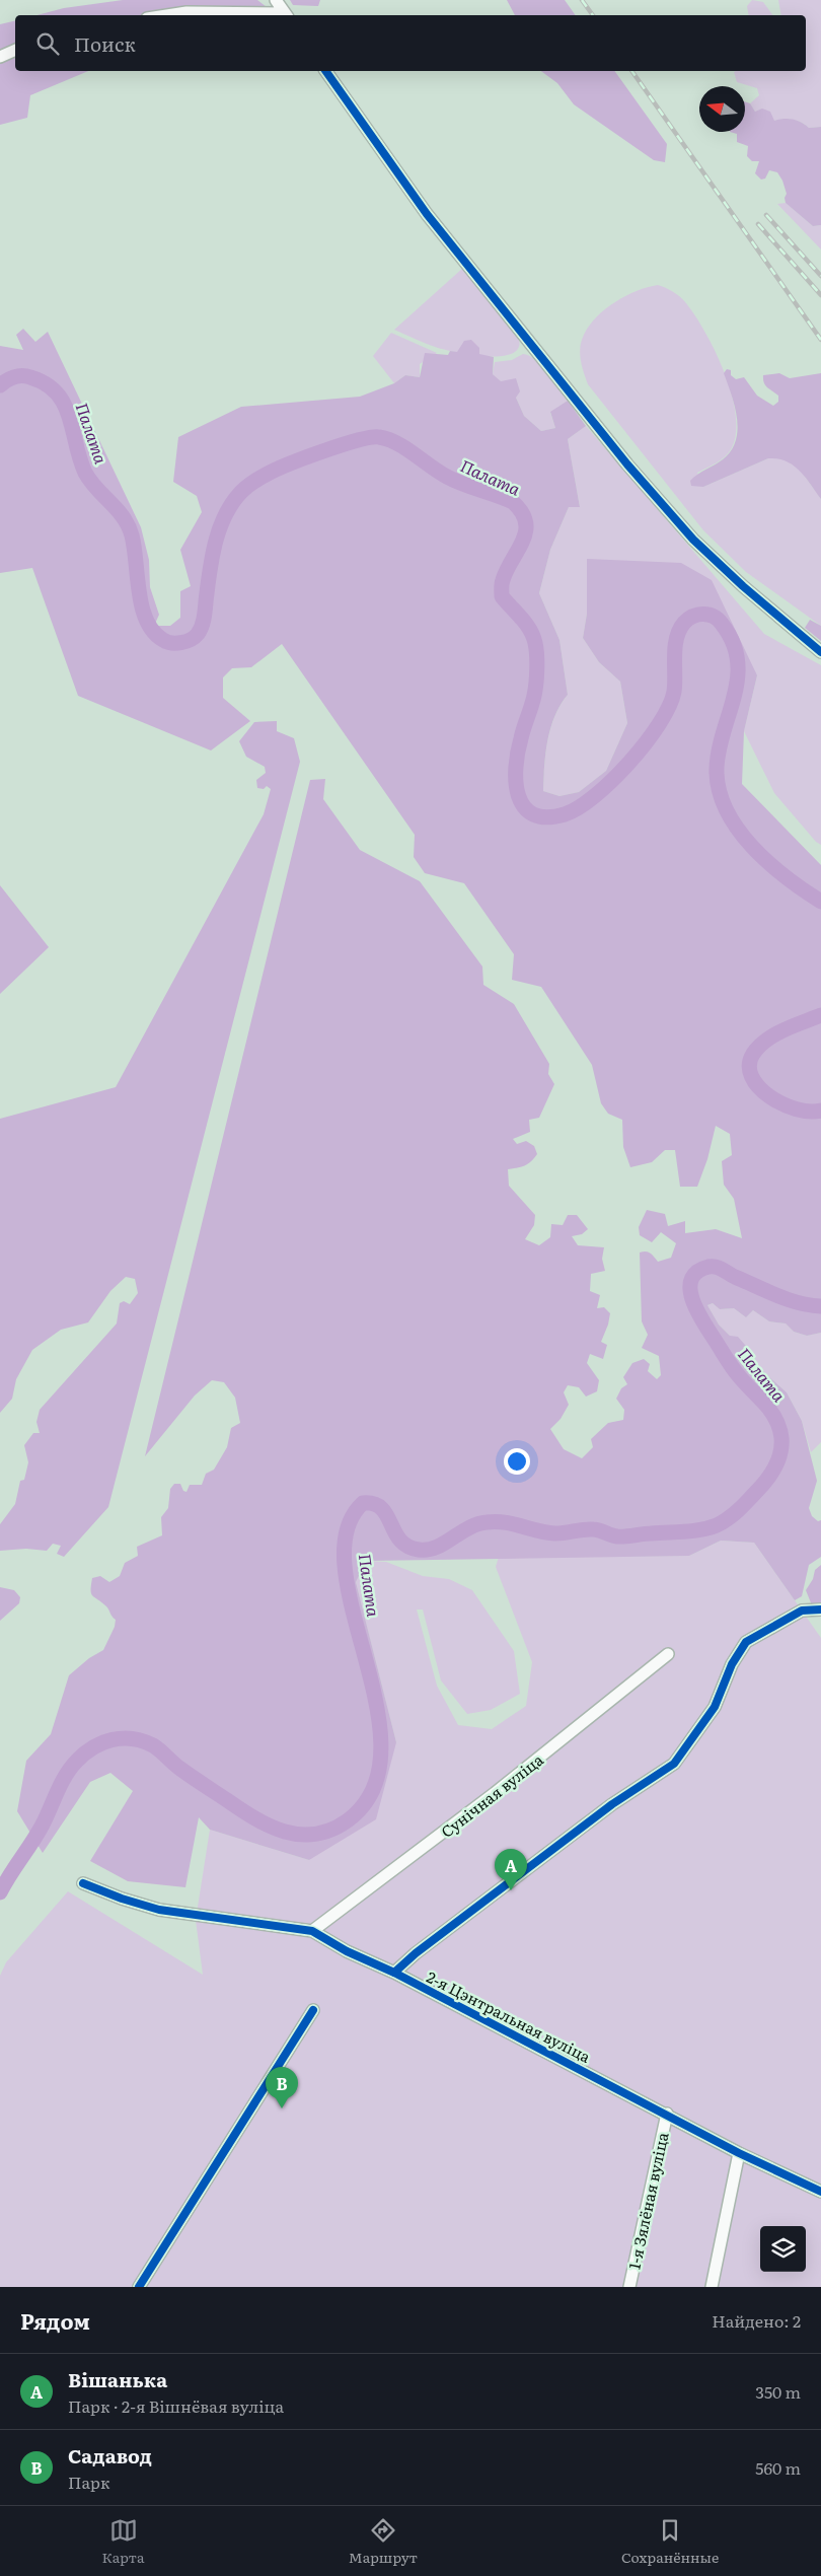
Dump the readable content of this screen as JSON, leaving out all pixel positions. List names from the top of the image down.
{
  "streets": {
    "street": ["Сунічная вуліца", "2-я Цэнтральная вуліца", "1-я Зялёная вуліца"]
  },
  "crossings": [
    ["Сунічная вуліца", "2-я Цэнтральная вуліца"],
    ["2-я Цэнтральная вуліца", "1-я Зялёная вуліца"]
  ],
  "water": ["Палата"],
  "north": "left",
  "page": {
    "search": "Поиск",
    "pins": ["A", "B"],
    "heading": ["Рядом", "Найдено: 2"],
    "list": [
      {
        "mark": "A",
        "name": "Вішанька",
        "note": "Парк · 2-я Вішнёвая вуліца",
        "value": "350 m"
      },
      {
        "mark": "B",
        "name": "Садавод",
        "note": "Парк",
        "value": "560 m"
      }
    ],
    "nav": ["Карта", "Маршрут", "Сохранённые"]
  }
}
